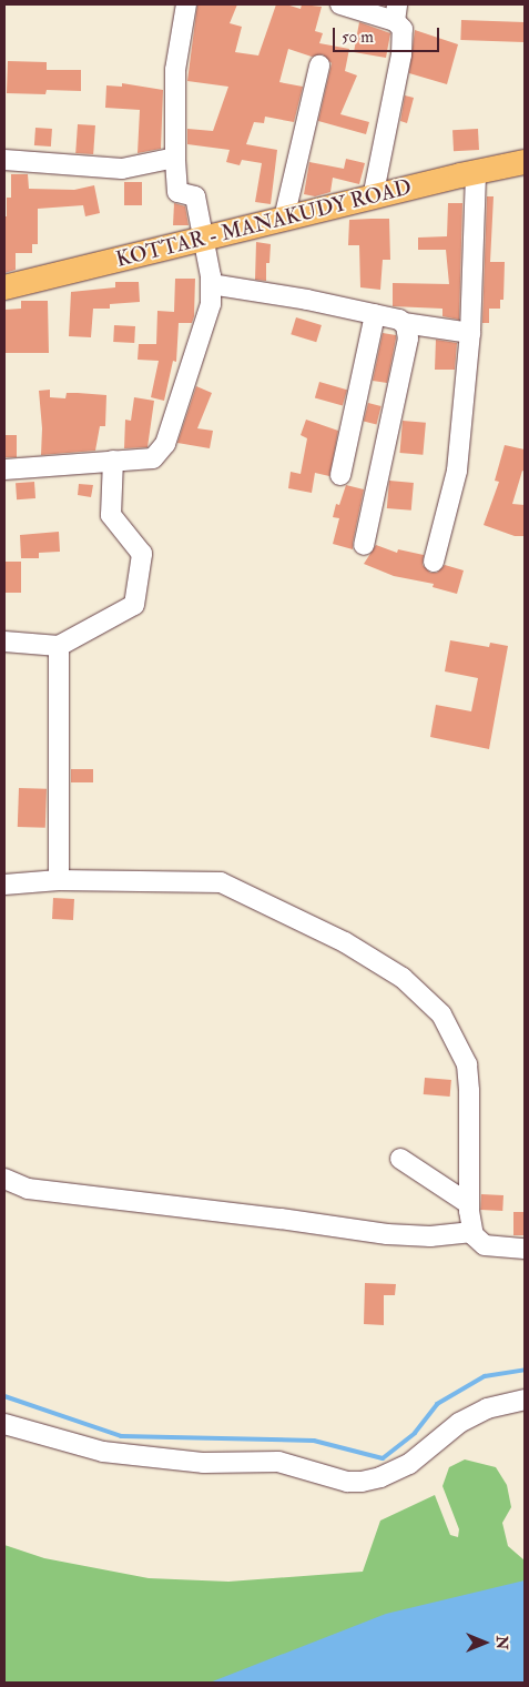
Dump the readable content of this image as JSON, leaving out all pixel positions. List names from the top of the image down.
{
  "streets": {
    "main road": ["KOTTAR - MANAKUDY ROAD"]
  },
  "scale_bar": "50 m",
  "north": "right"
}
